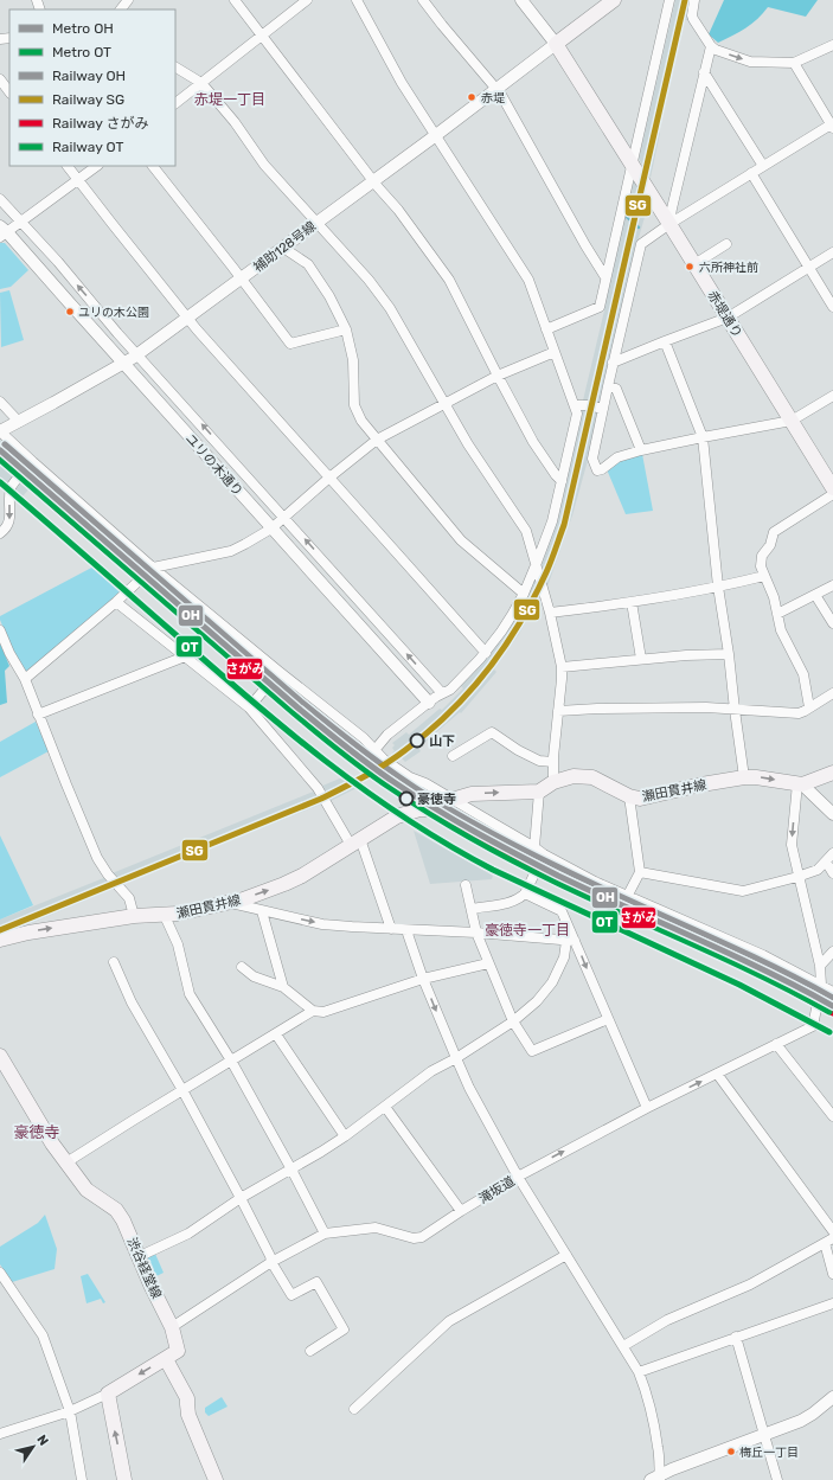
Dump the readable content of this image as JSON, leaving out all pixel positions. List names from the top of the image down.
{
  "streets": {
    "main road": ["赤堤通り", "瀬田貫井線", "渋谷経堂線"],
    "street": ["補助128号線", "ユリの木通り", "滝坂道"]
  },
  "crossings": [
    ["補助128号線", "赤堤通り"],
    ["補助128号線", "ユリの木通り"],
    ["滝坂道", "渋谷経堂線"]
  ],
  "one_way": ["瀬田貫井線"],
  "districts": ["赤堤一丁目", "豪徳寺一丁目", "豪徳寺"],
  "places": [
    "赤堤",
    "六所神社前",
    "ユリの木公園",
    "山下",
    "豪徳寺",
    "梅丘一丁目"
  ],
  "lines": [
    "rail line SG",
    "rail line OH",
    "metro line OH",
    "rail line さがみ",
    "rail line OT",
    "metro line OT"
  ],
  "legend": [
    "Metro OH",
    "Metro OT",
    "Railway OH",
    "Railway SG",
    "Railway さがみ",
    "Railway OT"
  ],
  "north": "top right"
}
